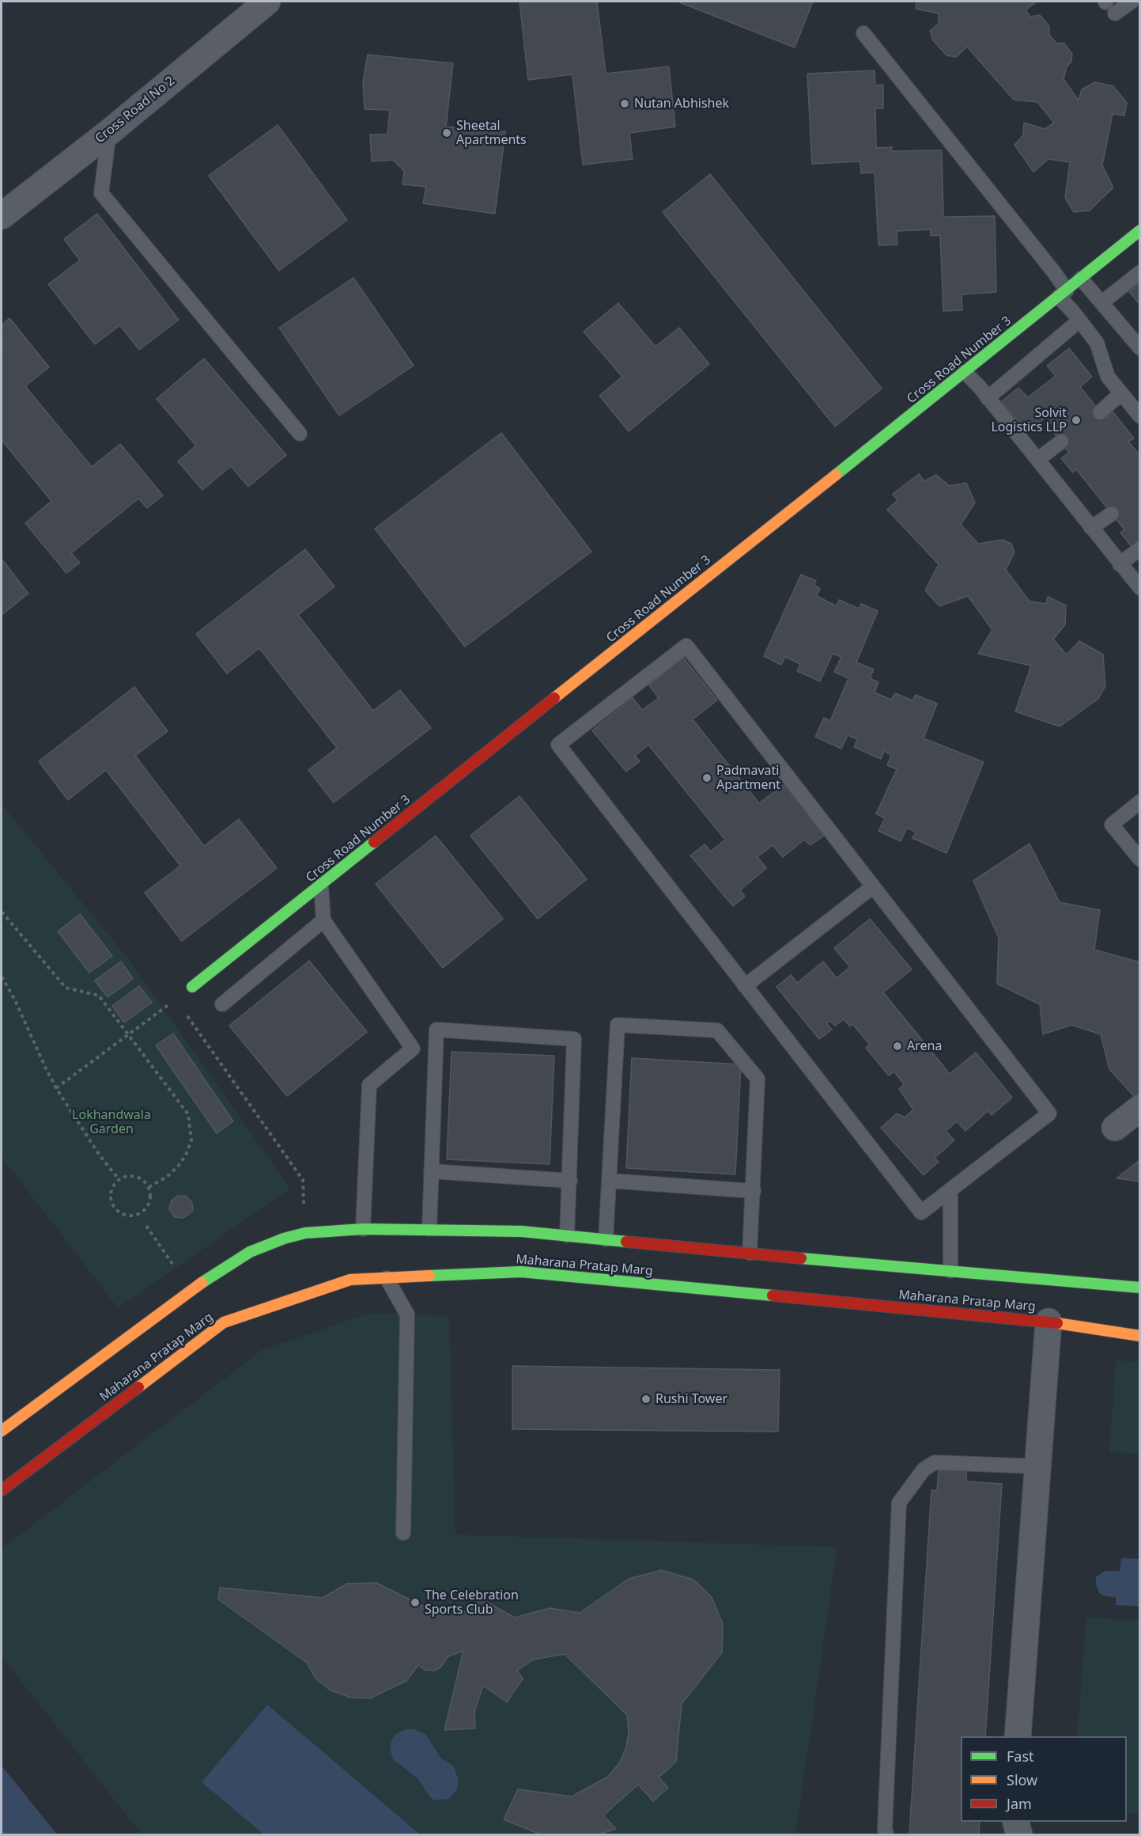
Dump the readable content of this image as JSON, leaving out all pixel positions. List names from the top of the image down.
{
  "streets": {
    "main road": ["Cross Road Number 3", "Maharana Pratap Marg"],
    "street": ["Cross Road No 2"]
  },
  "parks": ["Lokhandwala Garden"],
  "places": [
    "Nutan Abhishek",
    "Sheetal Apartments",
    "Solvit Logistics LLP",
    "Padmavati Apartment",
    "Arena",
    "Rushi Tower",
    "The Celebration Sports Club"
  ],
  "legend": ["Fast", "Slow", "Jam"]
}
